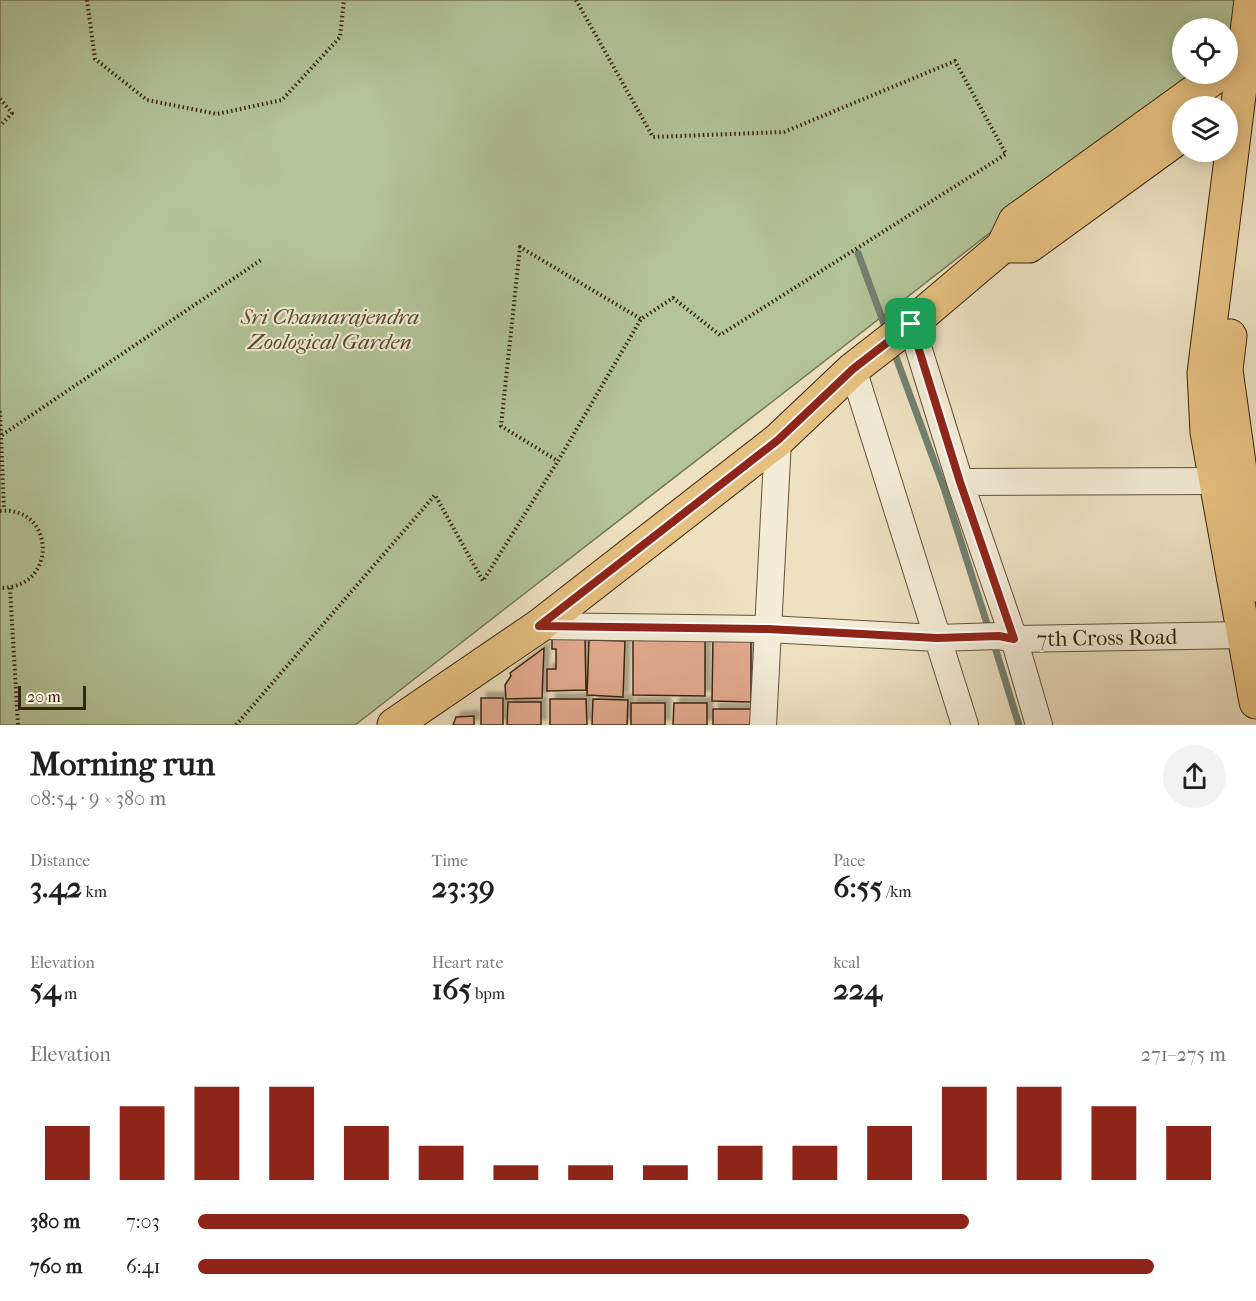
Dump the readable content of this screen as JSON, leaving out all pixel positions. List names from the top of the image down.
{
  "streets": {
    "street": ["7th Cross Road"]
  },
  "parks": ["Sri Chamarajendra Zoological Garden"],
  "scale_bar": "20 m",
  "page": {
    "scale": "20 m",
    "heading": ["Morning run", "08:54 · 9 × 380 m"],
    "stats": [
      ["Distance", "3.42 km"],
      ["Time", "23:39"],
      ["Pace", "6:55 /km"],
      ["Elevation", "54 m"],
      ["Heart rate", "165 bpm"],
      ["kcal", "224"]
    ],
    "chart": ["Elevation", "271–275 m"],
    "list": [
      {
        "name": "380 m",
        "note": "7:03"
      },
      {
        "name": "760 m",
        "note": "6:41"
      }
    ]
  }
}
